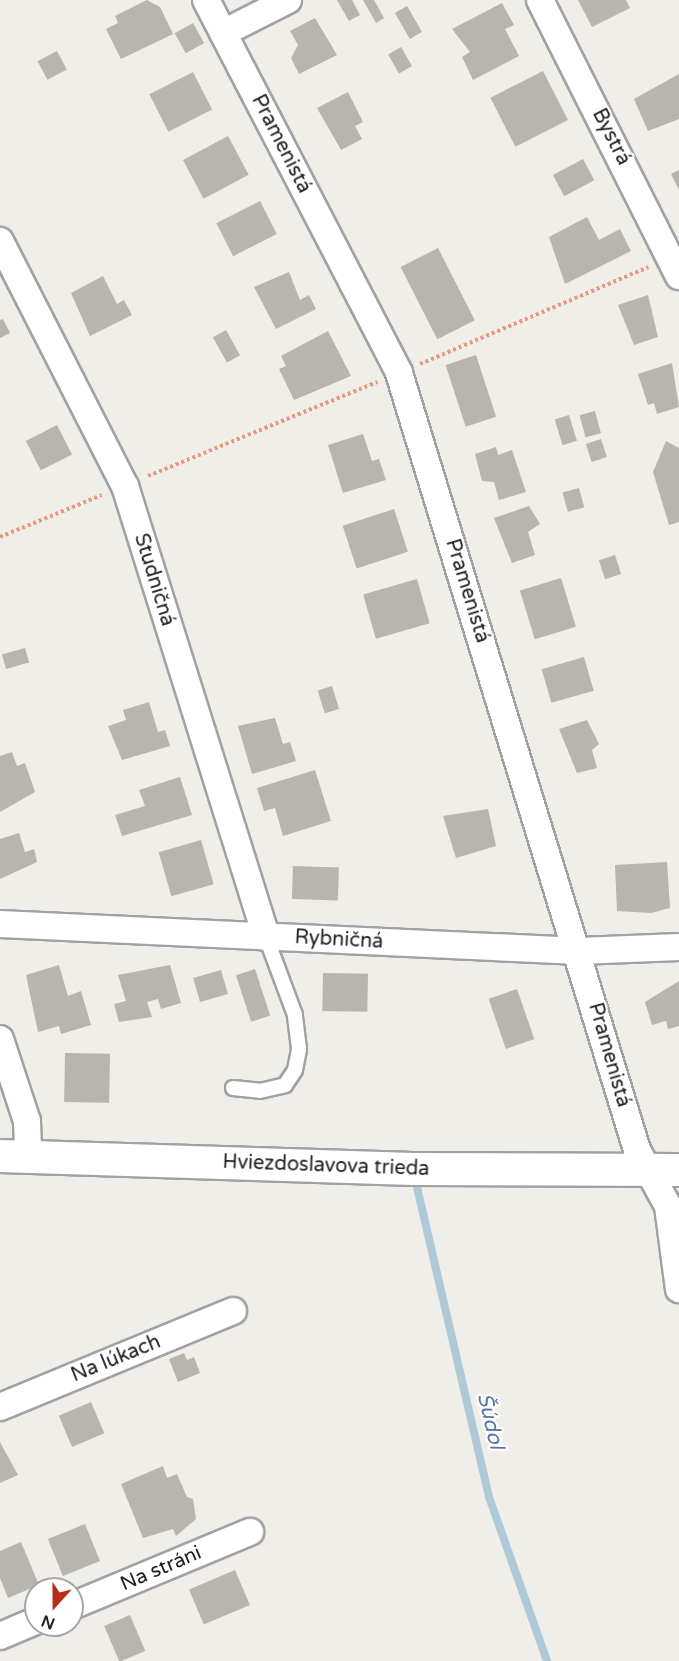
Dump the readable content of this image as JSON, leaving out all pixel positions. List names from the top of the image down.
{
  "streets": {
    "street": [
      "Bystrá",
      "Pramenistá",
      "Studničná",
      "Rybničná",
      "Hviezdoslavova trieda",
      "Na lúkach",
      "Na stráni"
    ]
  },
  "crossings": [
    ["Pramenistá", "Rybničná"],
    ["Pramenistá", "Hviezdoslavova trieda"],
    ["Studničná", "Rybničná"]
  ],
  "water": ["Šúdol"],
  "north": "bottom"
}
